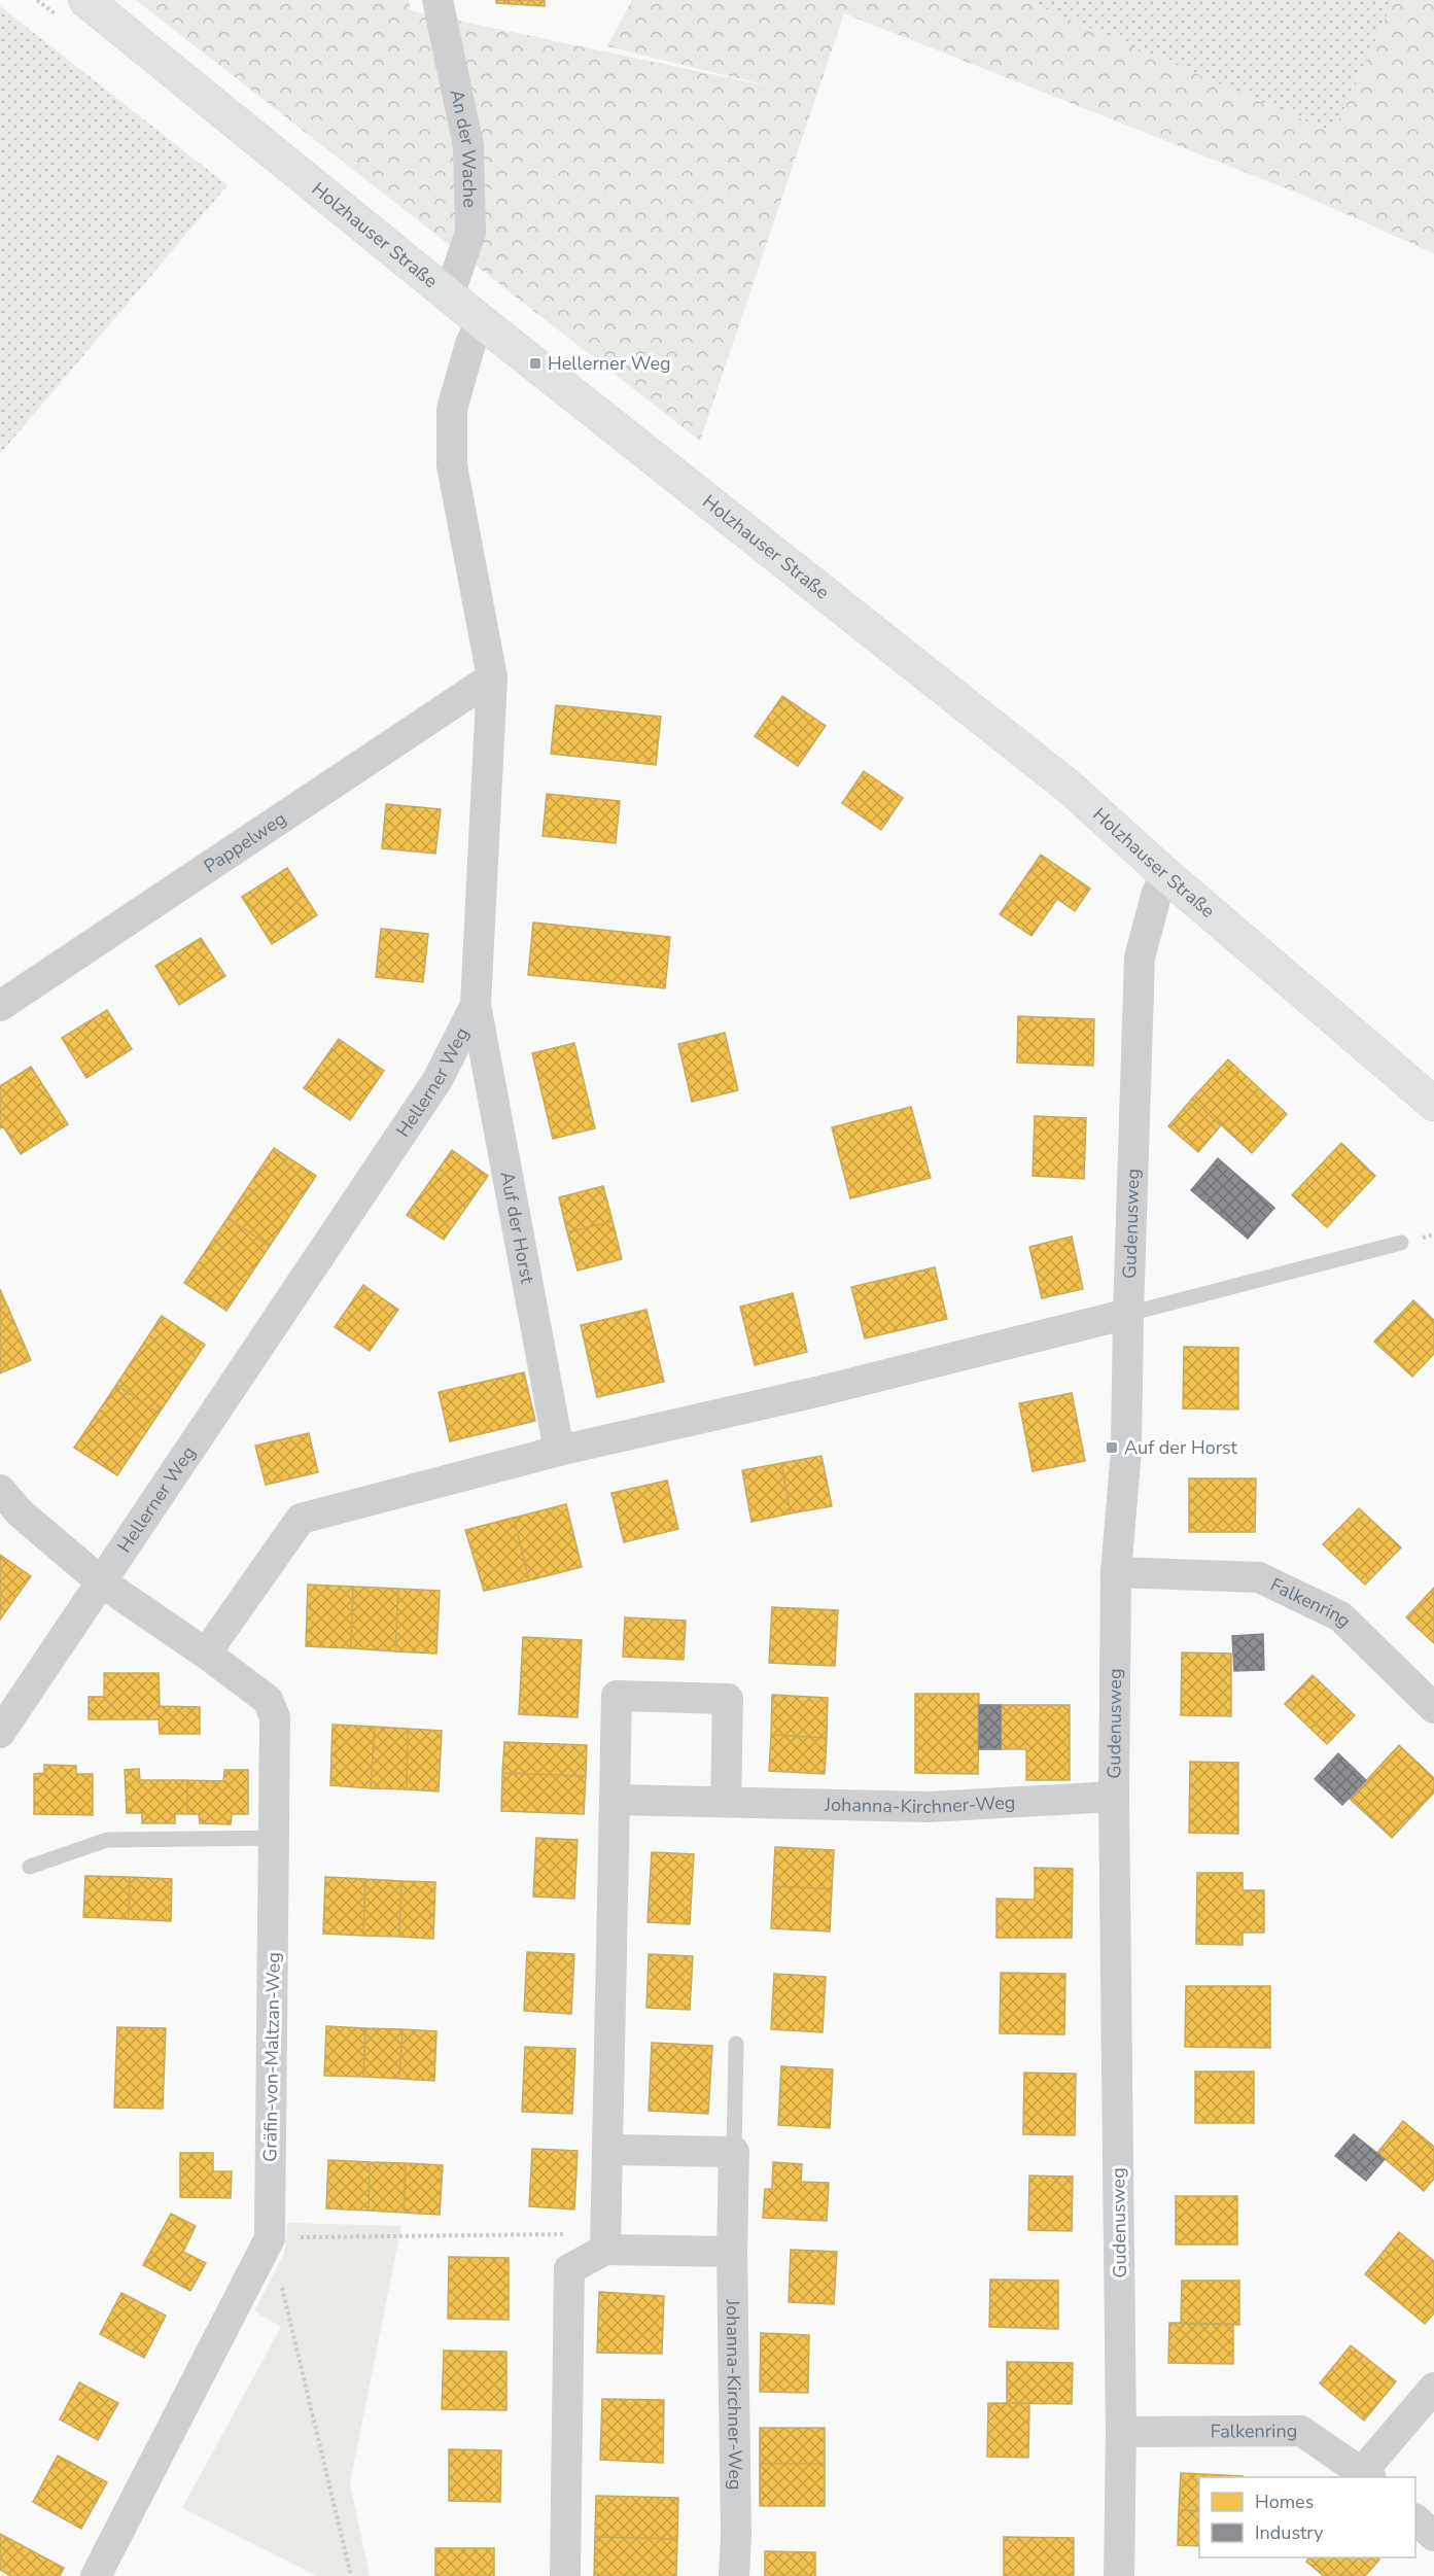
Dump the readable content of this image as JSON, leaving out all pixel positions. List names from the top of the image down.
{
  "streets": {
    "street": [
      "An der Wache",
      "Holzhauser Straße",
      "Pappelweg",
      "Hellerner Weg",
      "Gudenusweg",
      "Auf der Horst",
      "Falkenring",
      "Johanna-Kirchner-Weg",
      "Gräfin-von-Maltzan-Weg"
    ]
  },
  "crossings": [
    ["An der Wache", "Holzhauser Straße"],
    ["Holzhauser Straße", "Hellerner Weg"],
    ["Holzhauser Straße", "Gudenusweg"],
    ["Pappelweg", "Hellerner Weg"],
    ["Hellerner Weg", "Auf der Horst"],
    ["Hellerner Weg", "Gräfin-von-Maltzan-Weg"],
    ["Gudenusweg", "Falkenring"],
    ["Gudenusweg", "Johanna-Kirchner-Weg"]
  ],
  "places": {
    "transit": ["Hellerner Weg", "Auf der Horst"]
  },
  "legend": ["Homes", "Industry"]
}
